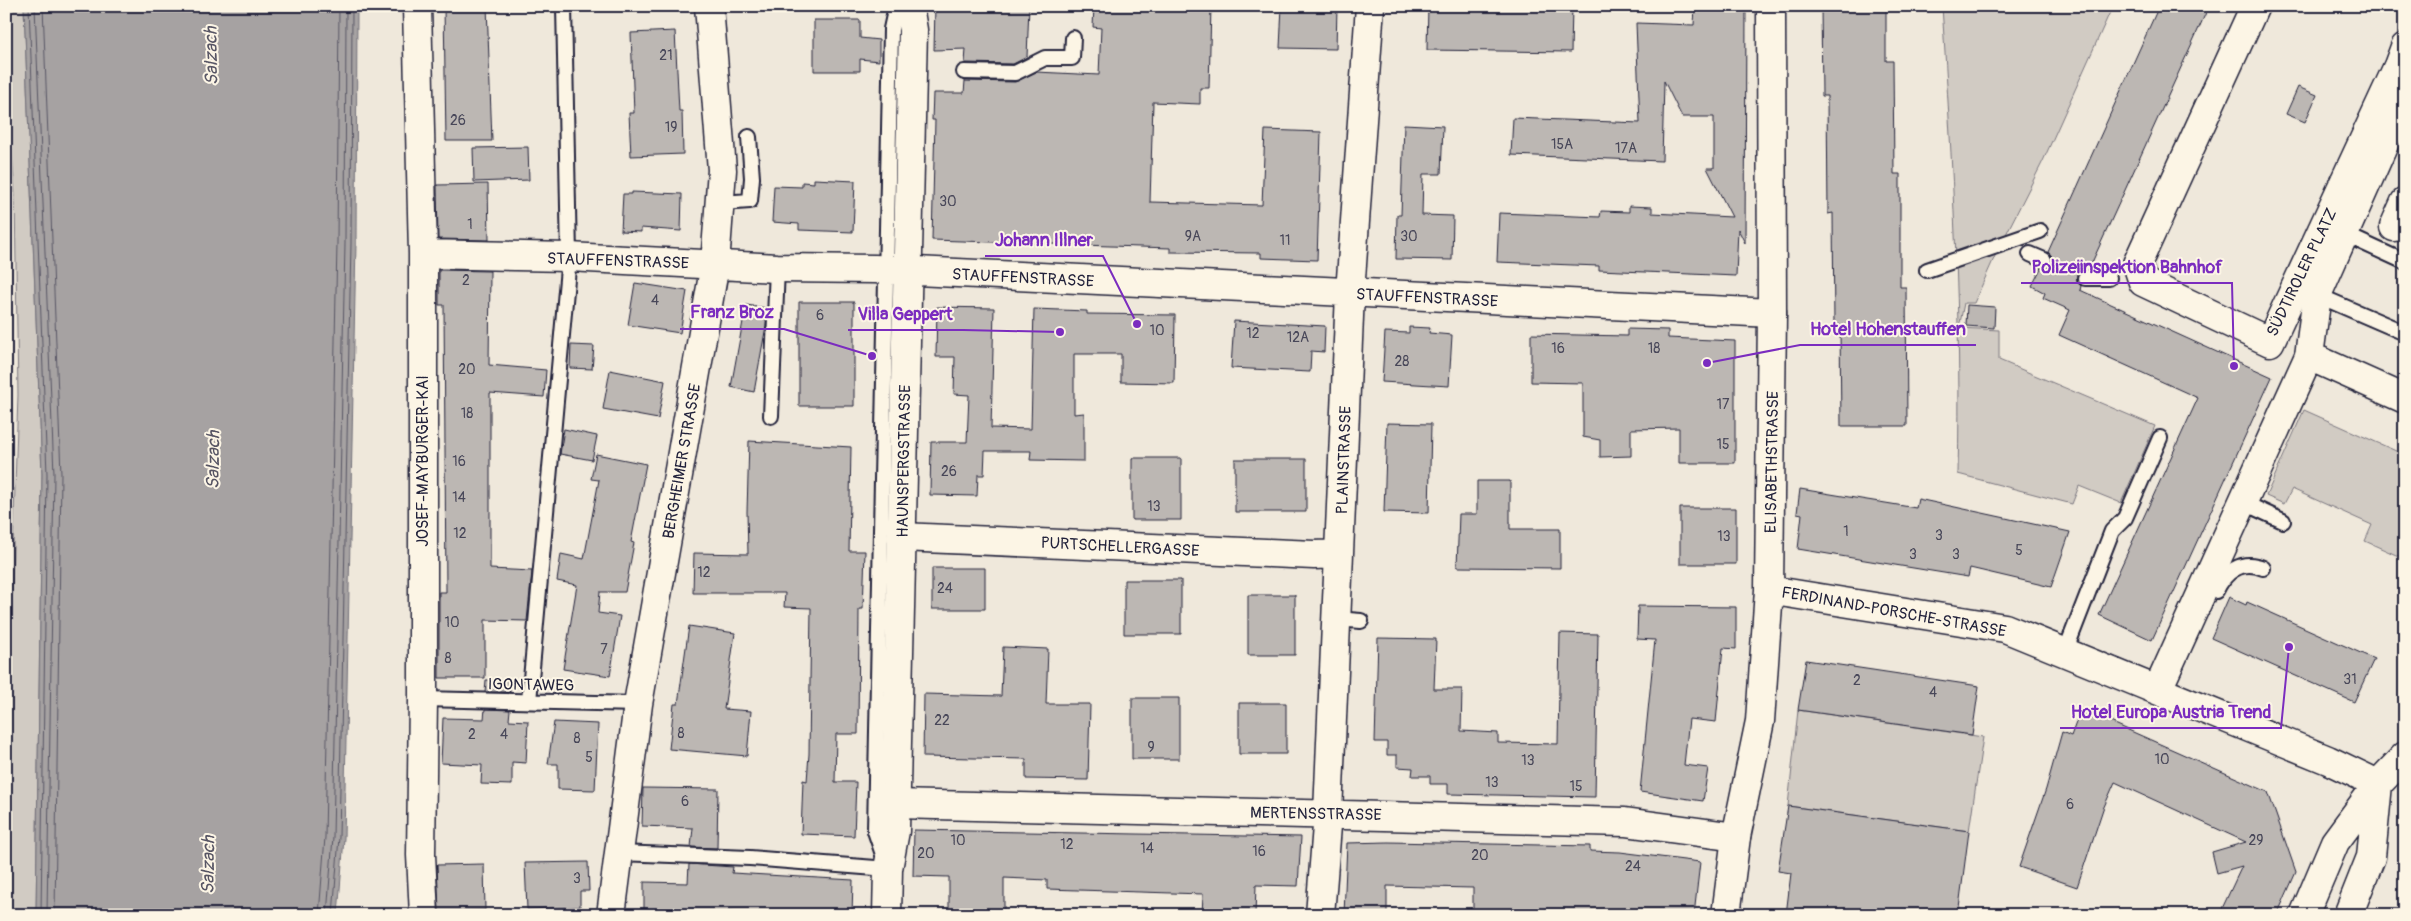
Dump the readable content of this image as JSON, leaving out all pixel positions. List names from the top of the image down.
{
  "streets": {
    "street": [
      "STAUFFENSTRASSE",
      "SÜDTIROLER PLATZ",
      "PLAINSTRASSE",
      "JOSEF-MAYBURGER-KAI",
      "BERGHEIMER STRASSE",
      "HAUNSPERGSTRASSE",
      "ELISABETHSTRASSE",
      "PURTSCHELLERGASSE",
      "FERDINAND-PORSCHE-STRASSE",
      "MERTENSSTRASSE"
    ],
    "lane": ["IGONTAWEG"]
  },
  "crossings": [
    ["STAUFFENSTRASSE", "PLAINSTRASSE"],
    ["STAUFFENSTRASSE", "JOSEF-MAYBURGER-KAI"],
    ["STAUFFENSTRASSE", "BERGHEIMER STRASSE"],
    ["STAUFFENSTRASSE", "HAUNSPERGSTRASSE"],
    ["STAUFFENSTRASSE", "ELISABETHSTRASSE"],
    ["PLAINSTRASSE", "PURTSCHELLERGASSE"],
    ["PLAINSTRASSE", "MERTENSSTRASSE"],
    ["JOSEF-MAYBURGER-KAI", "IGONTAWEG"],
    ["BERGHEIMER STRASSE", "IGONTAWEG"],
    ["HAUNSPERGSTRASSE", "PURTSCHELLERGASSE"],
    ["HAUNSPERGSTRASSE", "MERTENSSTRASSE"],
    ["ELISABETHSTRASSE", "FERDINAND-PORSCHE-STRASSE"],
    ["ELISABETHSTRASSE", "MERTENSSTRASSE"]
  ],
  "water": ["Salzach"],
  "places": [
    "Johann Illner",
    "Villa Geppert",
    "Franz Broz",
    "Hotel Hohenstauffen",
    "Polizeiinspektion Bahnhof",
    "Hotel Europa Austria Trend"
  ],
  "house_numbers": [
    "21",
    "26",
    "19",
    "15A",
    "17A",
    "30",
    "1",
    "9A",
    "30",
    "11",
    "2",
    "4",
    "6",
    "10",
    "12",
    "12A",
    "16",
    "18",
    "28",
    "20",
    "17",
    "18",
    "15",
    "16",
    "26",
    "14",
    "13",
    "1",
    "12",
    "3",
    "13",
    "5",
    "3",
    "3",
    "12",
    "24",
    "10",
    "7",
    "8",
    "31",
    "2",
    "4",
    "22",
    "8",
    "2",
    "4",
    "8",
    "9",
    "5",
    "10",
    "13",
    "13",
    "15",
    "6",
    "6",
    "10",
    "29",
    "12",
    "14",
    "16",
    "20",
    "20",
    "24",
    "3"
  ]
}
